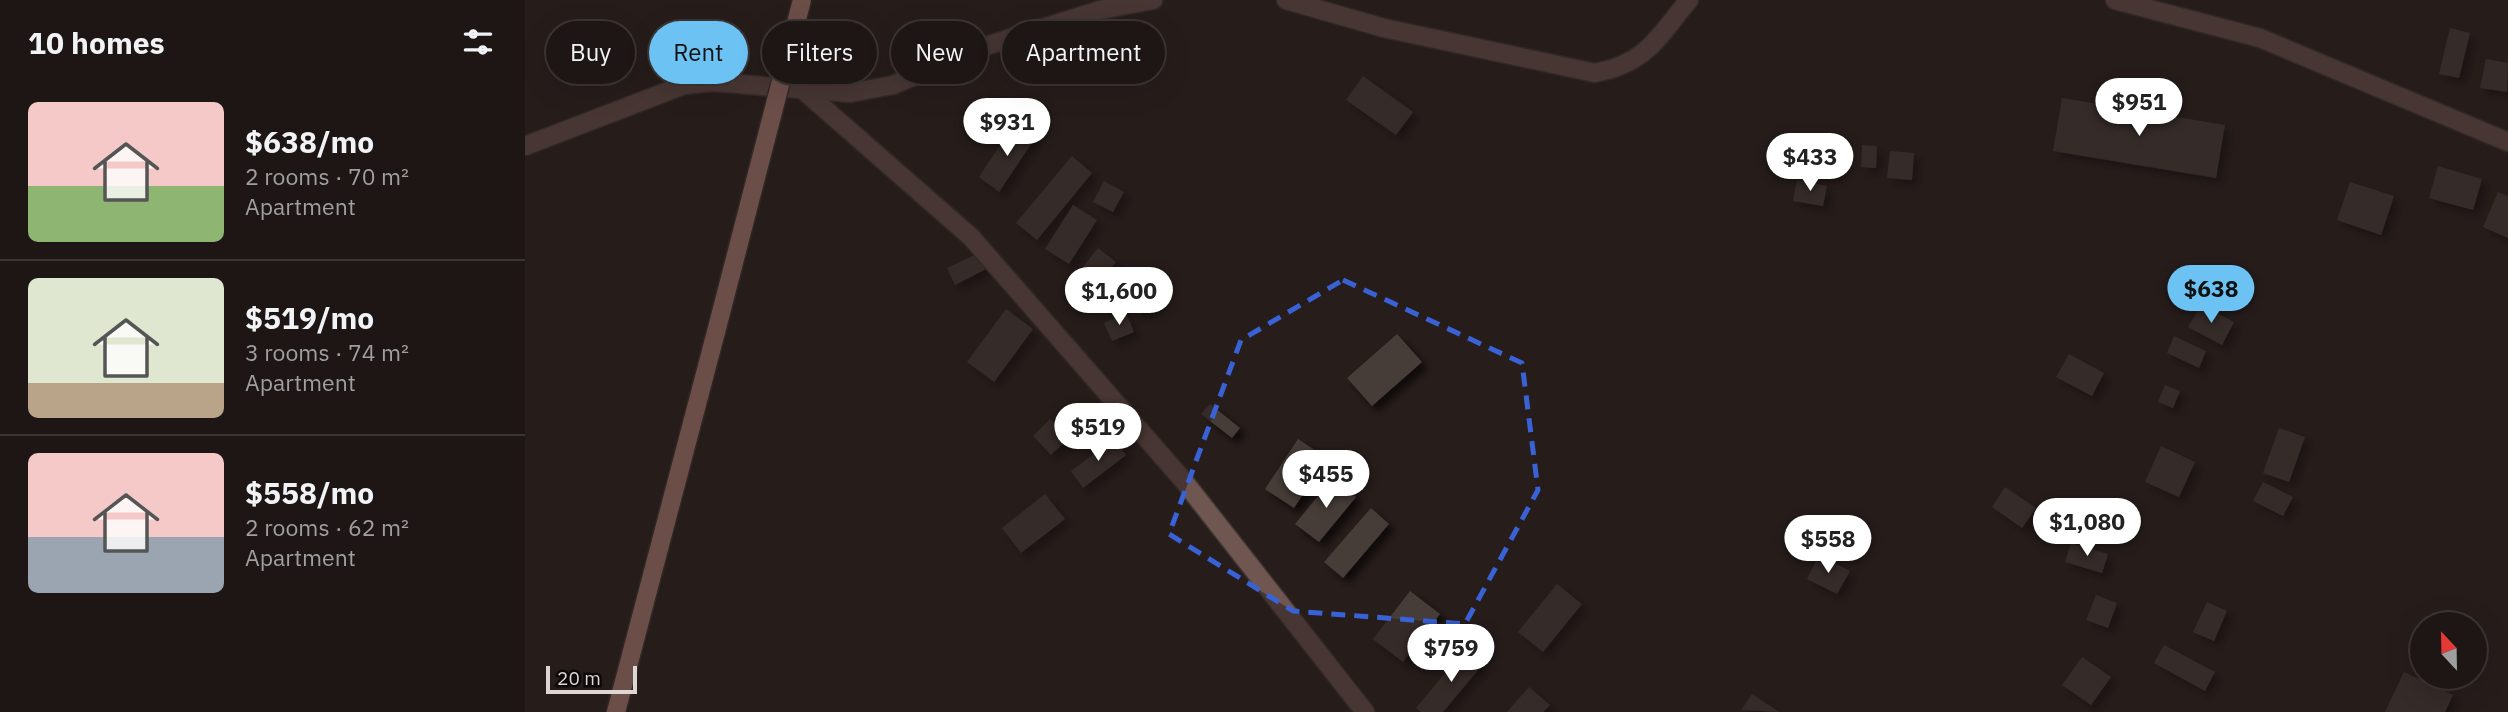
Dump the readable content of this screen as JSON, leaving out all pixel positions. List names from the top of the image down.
{
  "scale_bar": "20 m",
  "north": "top",
  "page": {
    "heading": "10 homes",
    "chip": [
      "Buy",
      "Rent",
      "Filters",
      "New",
      "Apartment"
    ],
    "price": [
      "$951",
      "$931",
      "$433",
      "$638",
      "$1,600",
      "$519",
      "$455",
      "$1,080",
      "$558",
      "$759"
    ],
    "list": [
      {
        "name": "$638/mo",
        "note": "2 rooms · 70 m² · Apartment"
      },
      {
        "name": "$519/mo",
        "note": "3 rooms · 74 m² · Apartment"
      },
      {
        "name": "$558/mo",
        "note": "2 rooms · 62 m² · Apartment"
      }
    ],
    "scale": "20 m"
  }
}
